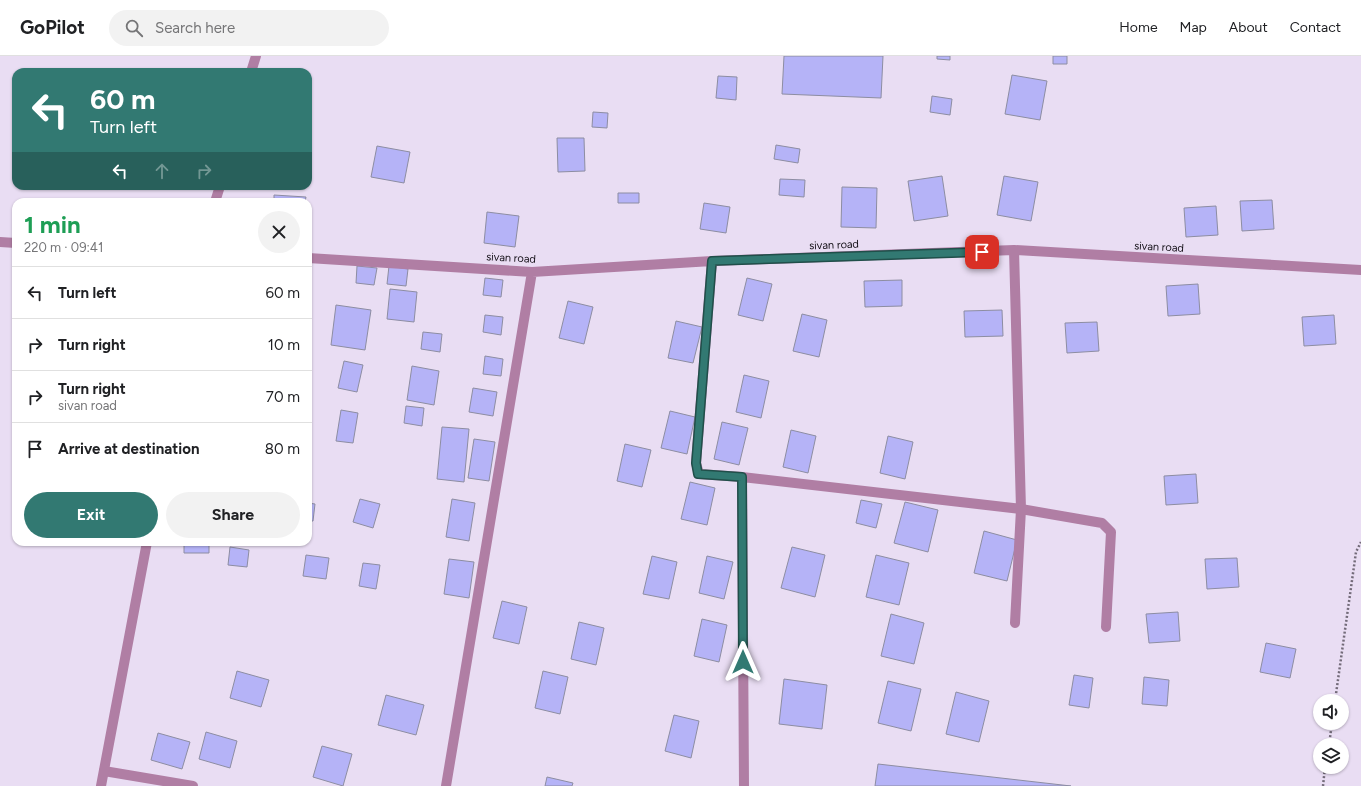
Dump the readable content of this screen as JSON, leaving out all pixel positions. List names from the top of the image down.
{
  "streets": {
    "street": ["sivan road"]
  },
  "page": {
    "header": "GoPilot",
    "search": "Search here",
    "nav": [
      "Home",
      "Map",
      "About",
      "Contact"
    ],
    "turn": ["60 m", "Turn left"],
    "heading": ["1 min", "220 m · 09:41"],
    "list": [
      {
        "name": "Turn left",
        "value": "60 m"
      },
      {
        "name": "Turn right",
        "value": "10 m"
      },
      {
        "name": "Turn right",
        "note": "sivan road",
        "value": "70 m"
      },
      {
        "name": "Arrive at destination",
        "value": "80 m"
      }
    ],
    "buttons": ["Exit", "Share"]
  }
}
